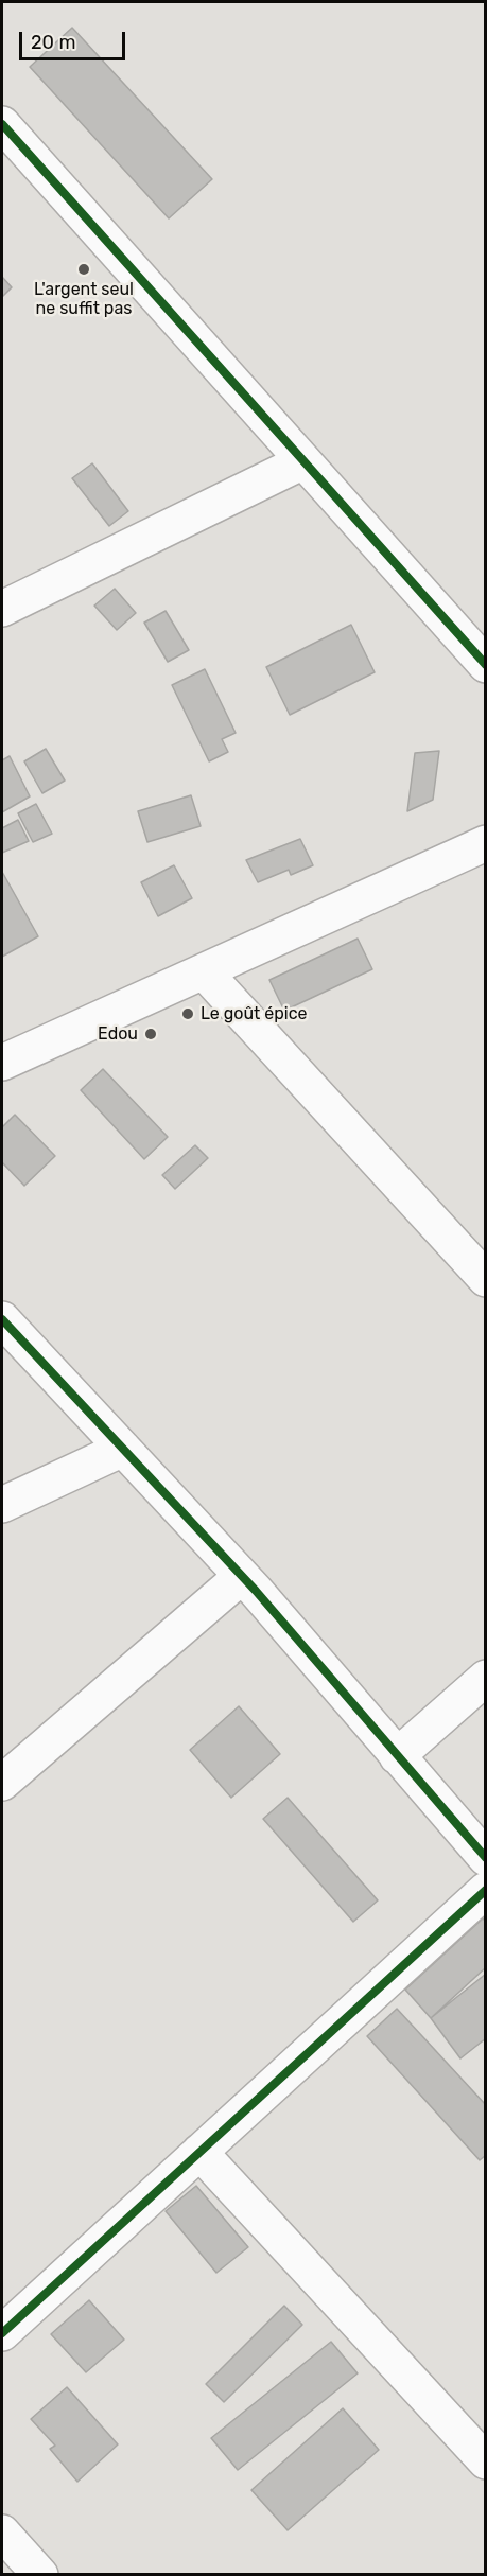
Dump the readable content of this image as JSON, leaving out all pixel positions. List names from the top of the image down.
{
  "places": ["L'argent seul ne suffit pas", "Le goût épice", "Edou"],
  "scale_bar": "20 m"
}
